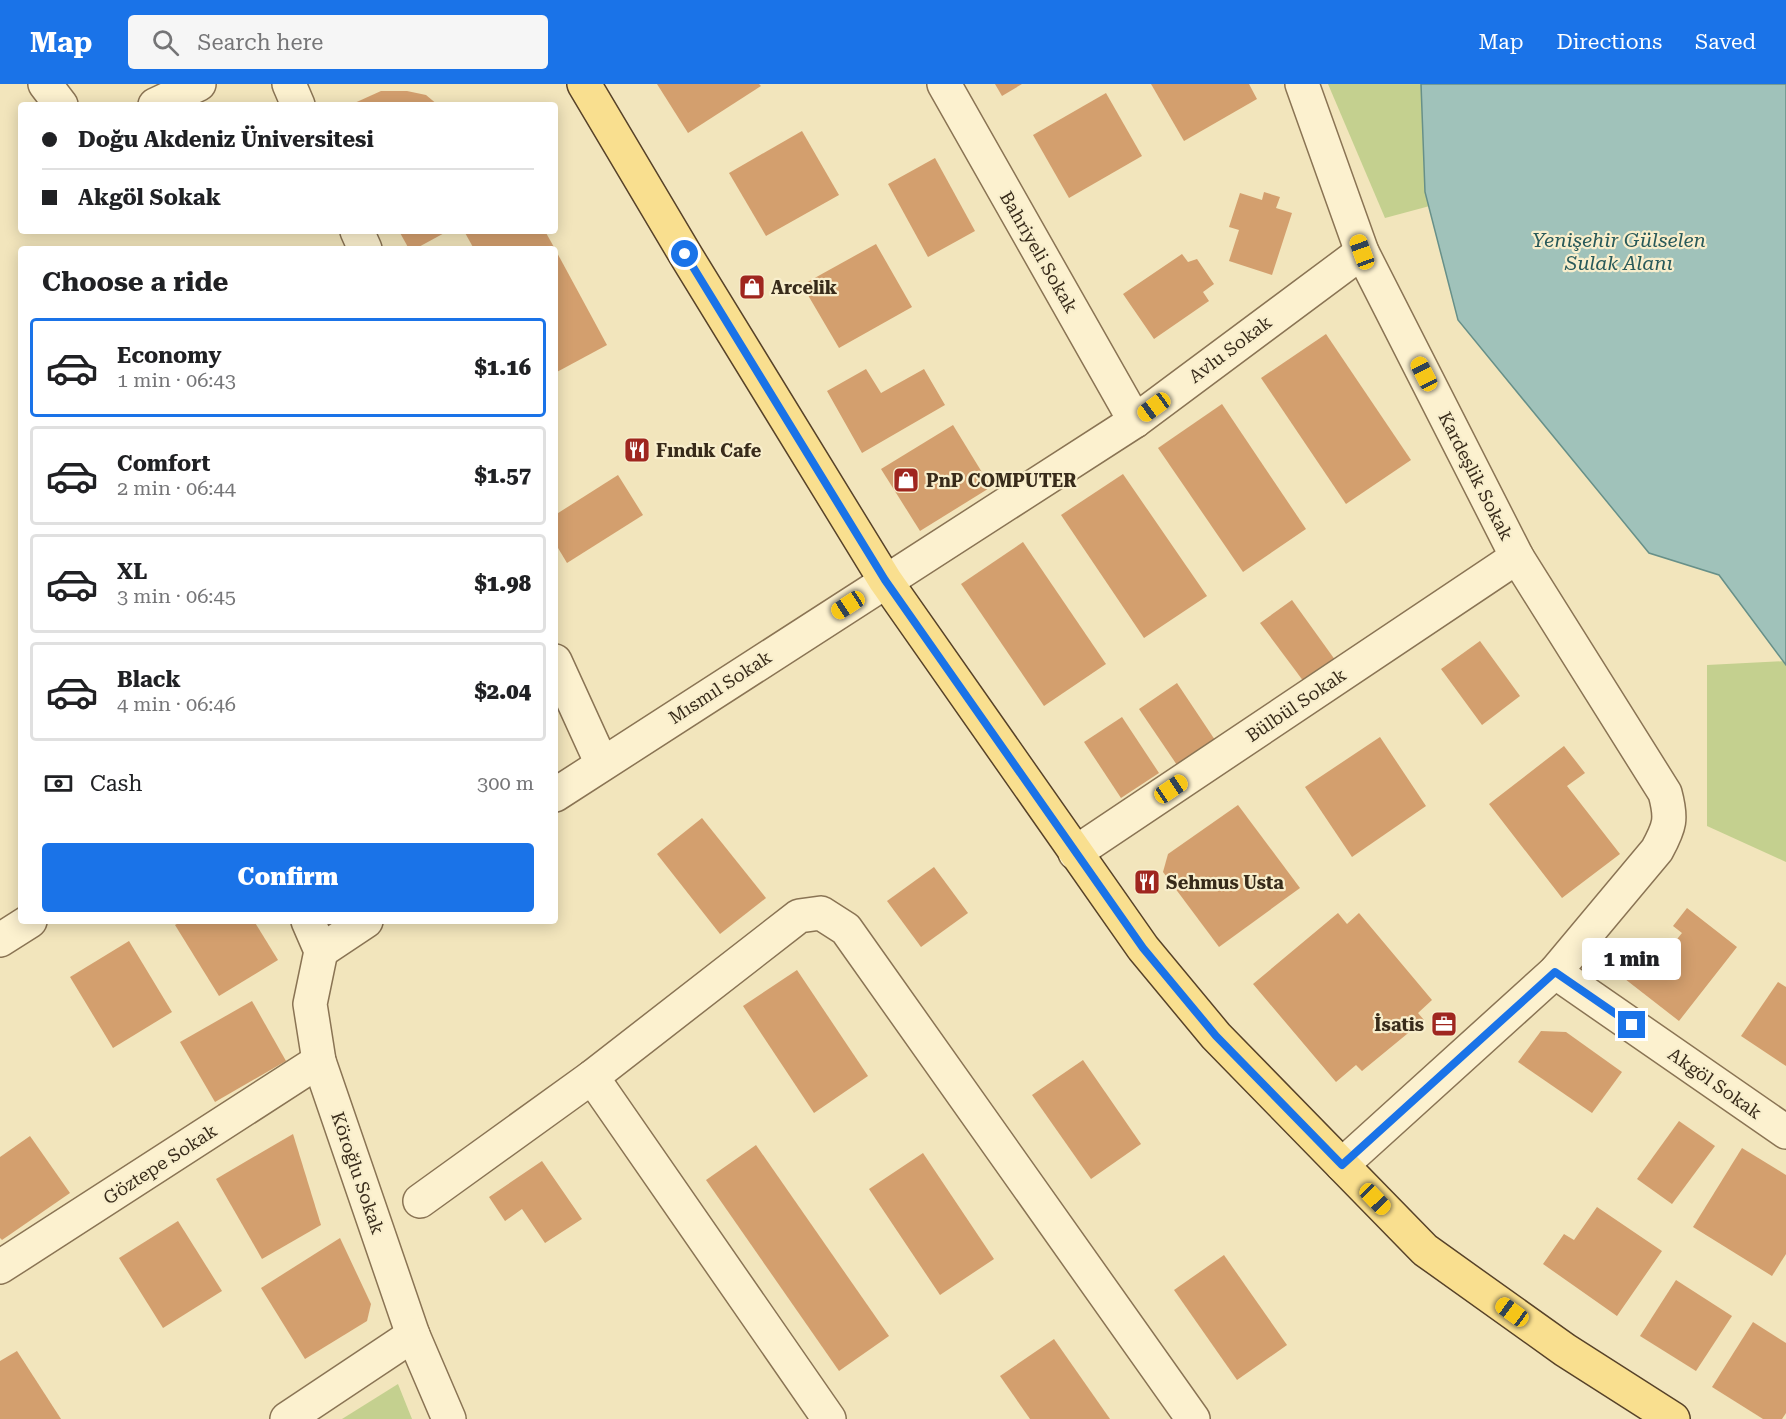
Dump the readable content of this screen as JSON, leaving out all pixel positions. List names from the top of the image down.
{
  "streets": {
    "street": [
      "Bahriyeli Sokak",
      "Avlu Sokak",
      "Kardeşlik Sokak",
      "Mısmıl Sokak",
      "Bülbül Sokak",
      "Akgöl Sokak",
      "Göztepe Sokak",
      "Köroğlu Sokak"
    ]
  },
  "crossings": [
    ["Bahriyeli Sokak", "Avlu Sokak"],
    ["Avlu Sokak", "Kardeşlik Sokak"],
    ["Avlu Sokak", "Mısmıl Sokak"],
    ["Kardeşlik Sokak", "Bülbül Sokak"],
    ["Kardeşlik Sokak", "Akgöl Sokak"],
    ["Göztepe Sokak", "Köroğlu Sokak"]
  ],
  "water": ["Yenişehir Gülselen Sulak Alanı"],
  "places": {
    "shop": ["Arcelik", "PnP COMPUTER"],
    "restaurant": ["Fındık Cafe", "Sehmus Usta"],
    "office": ["İsatis"]
  },
  "page": {
    "header": "Map",
    "search": "Search here",
    "nav": ["Map", "Directions", "Saved"],
    "banner": ["Doğu Akdeniz Üniversitesi", "Akgöl Sokak"],
    "heading": "Choose a ride",
    "list": [
      {
        "name": "Economy",
        "note": "1 min · 06:43",
        "value": "$1.16"
      },
      {
        "name": "Comfort",
        "note": "2 min · 06:44",
        "value": "$1.57"
      },
      {
        "name": "XL",
        "note": "3 min · 06:45",
        "value": "$1.98"
      },
      {
        "name": "Black",
        "note": "4 min · 06:46",
        "value": "$2.04"
      }
    ],
    "pay": ["Cash", "300 m"],
    "buttons": "Confirm",
    "bubble": "1 min"
  }
}
